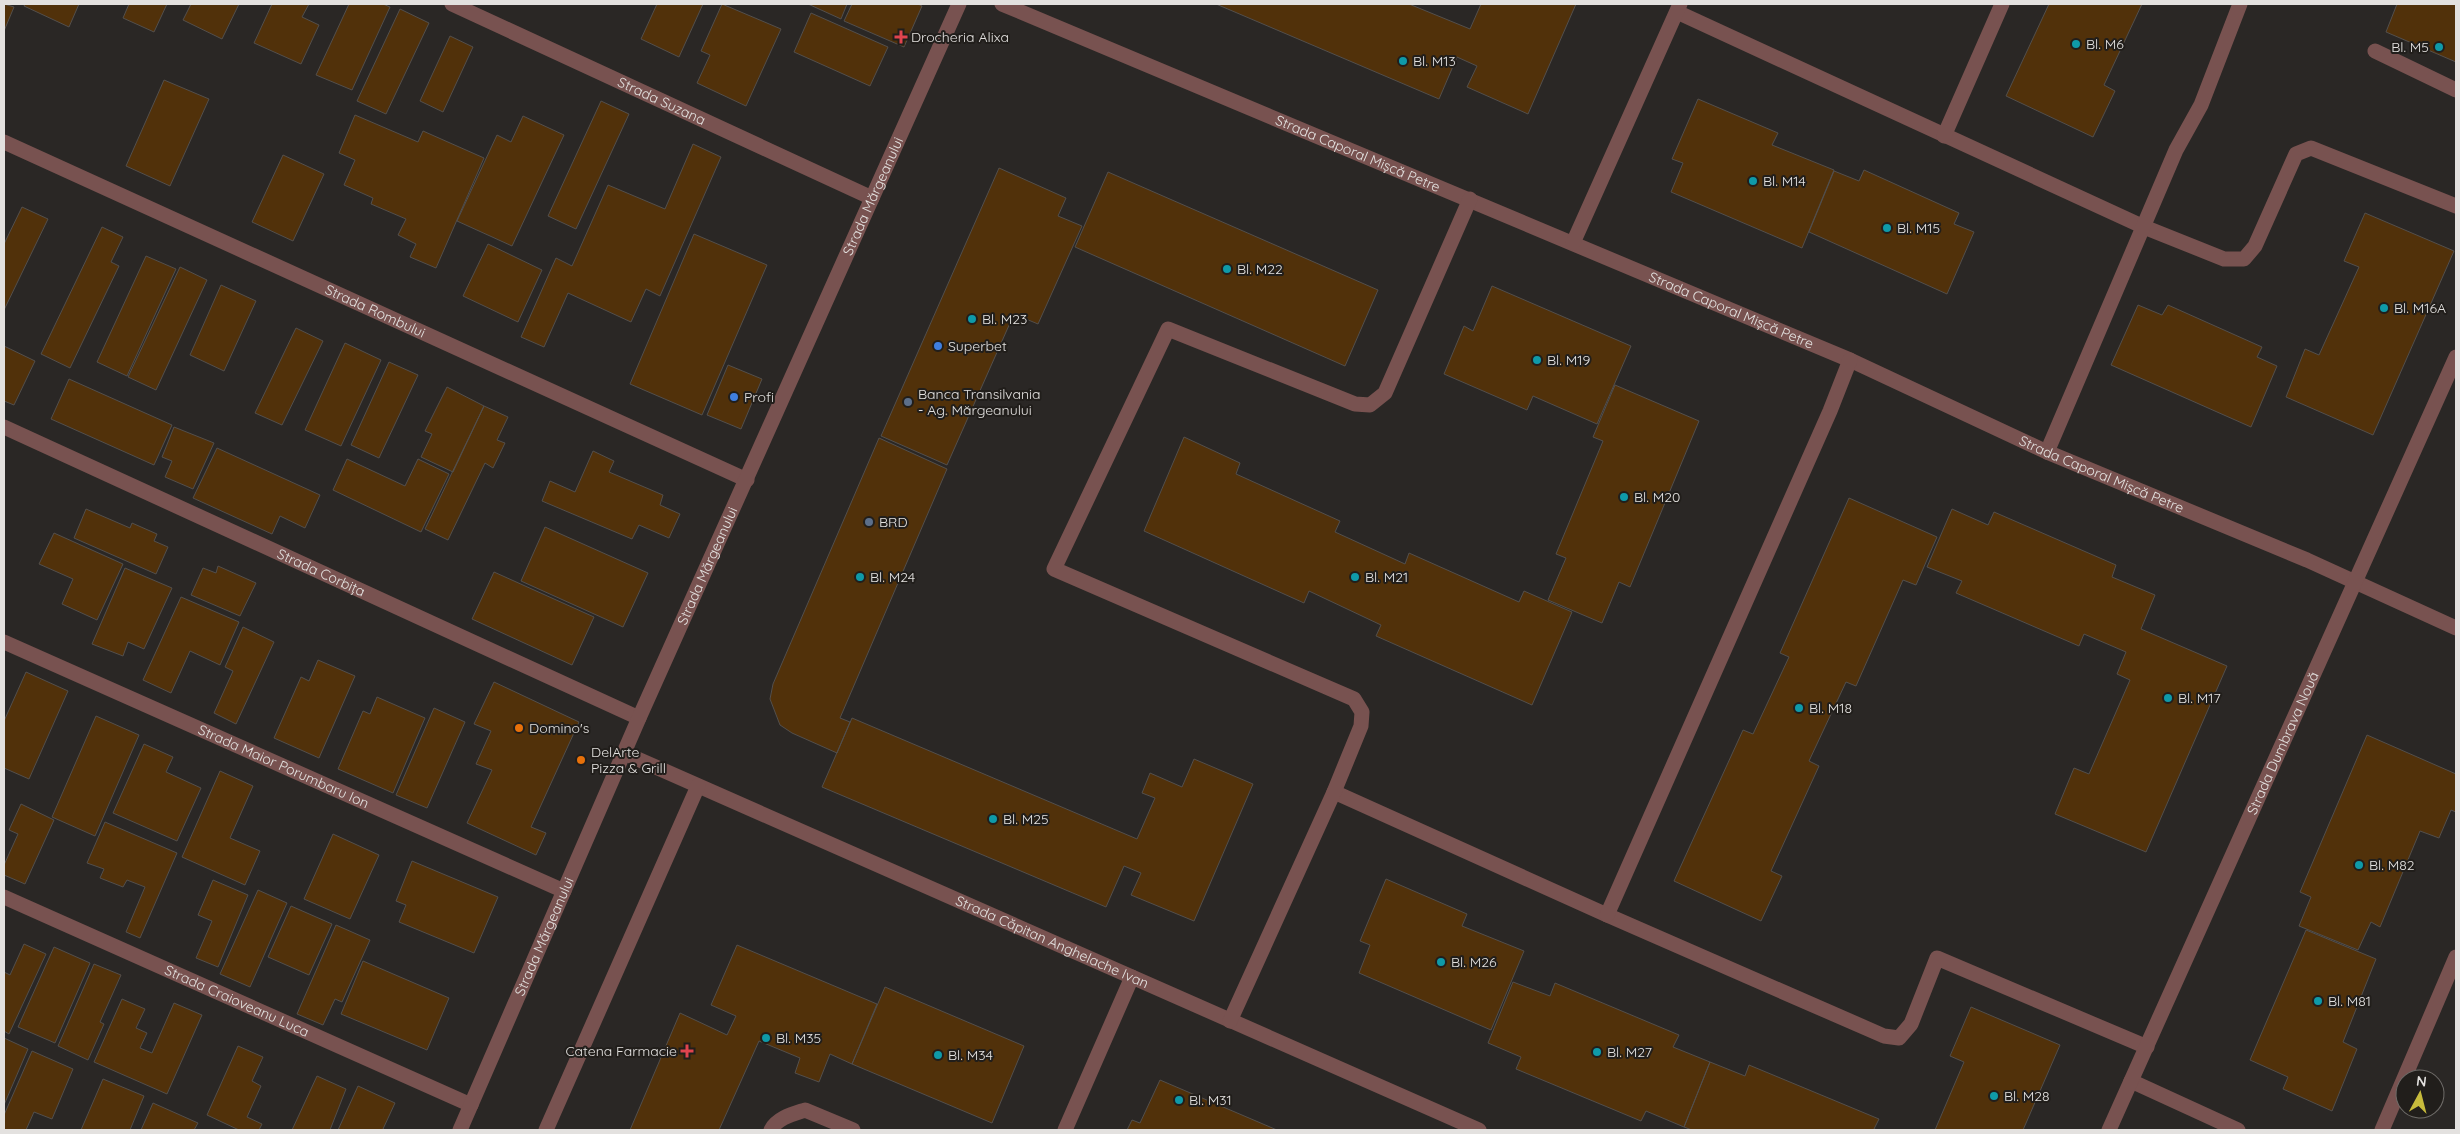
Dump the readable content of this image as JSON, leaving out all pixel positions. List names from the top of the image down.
{
  "streets": {
    "street": [
      "Strada Suzana",
      "Strada Caporal Mișcă Petre",
      "Strada Mărgeanului",
      "Strada Rombului",
      "Strada Corbița",
      "Strada Dumbrava Nouă",
      "Strada Maior Porumbaru Ion",
      "Strada Căpitan Anghelache Ivan",
      "Strada Craioveanu Luca"
    ]
  },
  "crossings": [
    ["Strada Suzana", "Strada Mărgeanului"],
    ["Strada Caporal Mișcă Petre", "Strada Dumbrava Nouă"],
    ["Strada Mărgeanului", "Strada Rombului"],
    ["Strada Mărgeanului", "Strada Corbița"],
    ["Strada Mărgeanului", "Strada Maior Porumbaru Ion"],
    ["Strada Mărgeanului", "Strada Căpitan Anghelache Ivan"],
    ["Strada Mărgeanului", "Strada Craioveanu Luca"]
  ],
  "places": {
    "health": ["Drocheria Alixa", "Catena Farmacie"],
    "other": [
      "Bl. M6",
      "Bl. M5",
      "Bl. M13",
      "Bl. M14",
      "Bl. M15",
      "Bl. M22",
      "Bl. M16A",
      "Bl. M23",
      "Superbet",
      "Bl. M19",
      "Profi",
      "Banca Transilvania - Ag. Mărgeanului",
      "Bl. M20",
      "BRD",
      "Bl. M24",
      "Bl. M21",
      "Bl. M17",
      "Bl. M18",
      "Domino's",
      "DelArte Pizza & Grill",
      "Bl. M25",
      "Bl. M82",
      "Bl. M26",
      "Bl. M81",
      "Bl. M35",
      "Bl. M27",
      "Bl. M34",
      "Bl. M28",
      "Bl. M31"
    ]
  },
  "north": "top"
}
